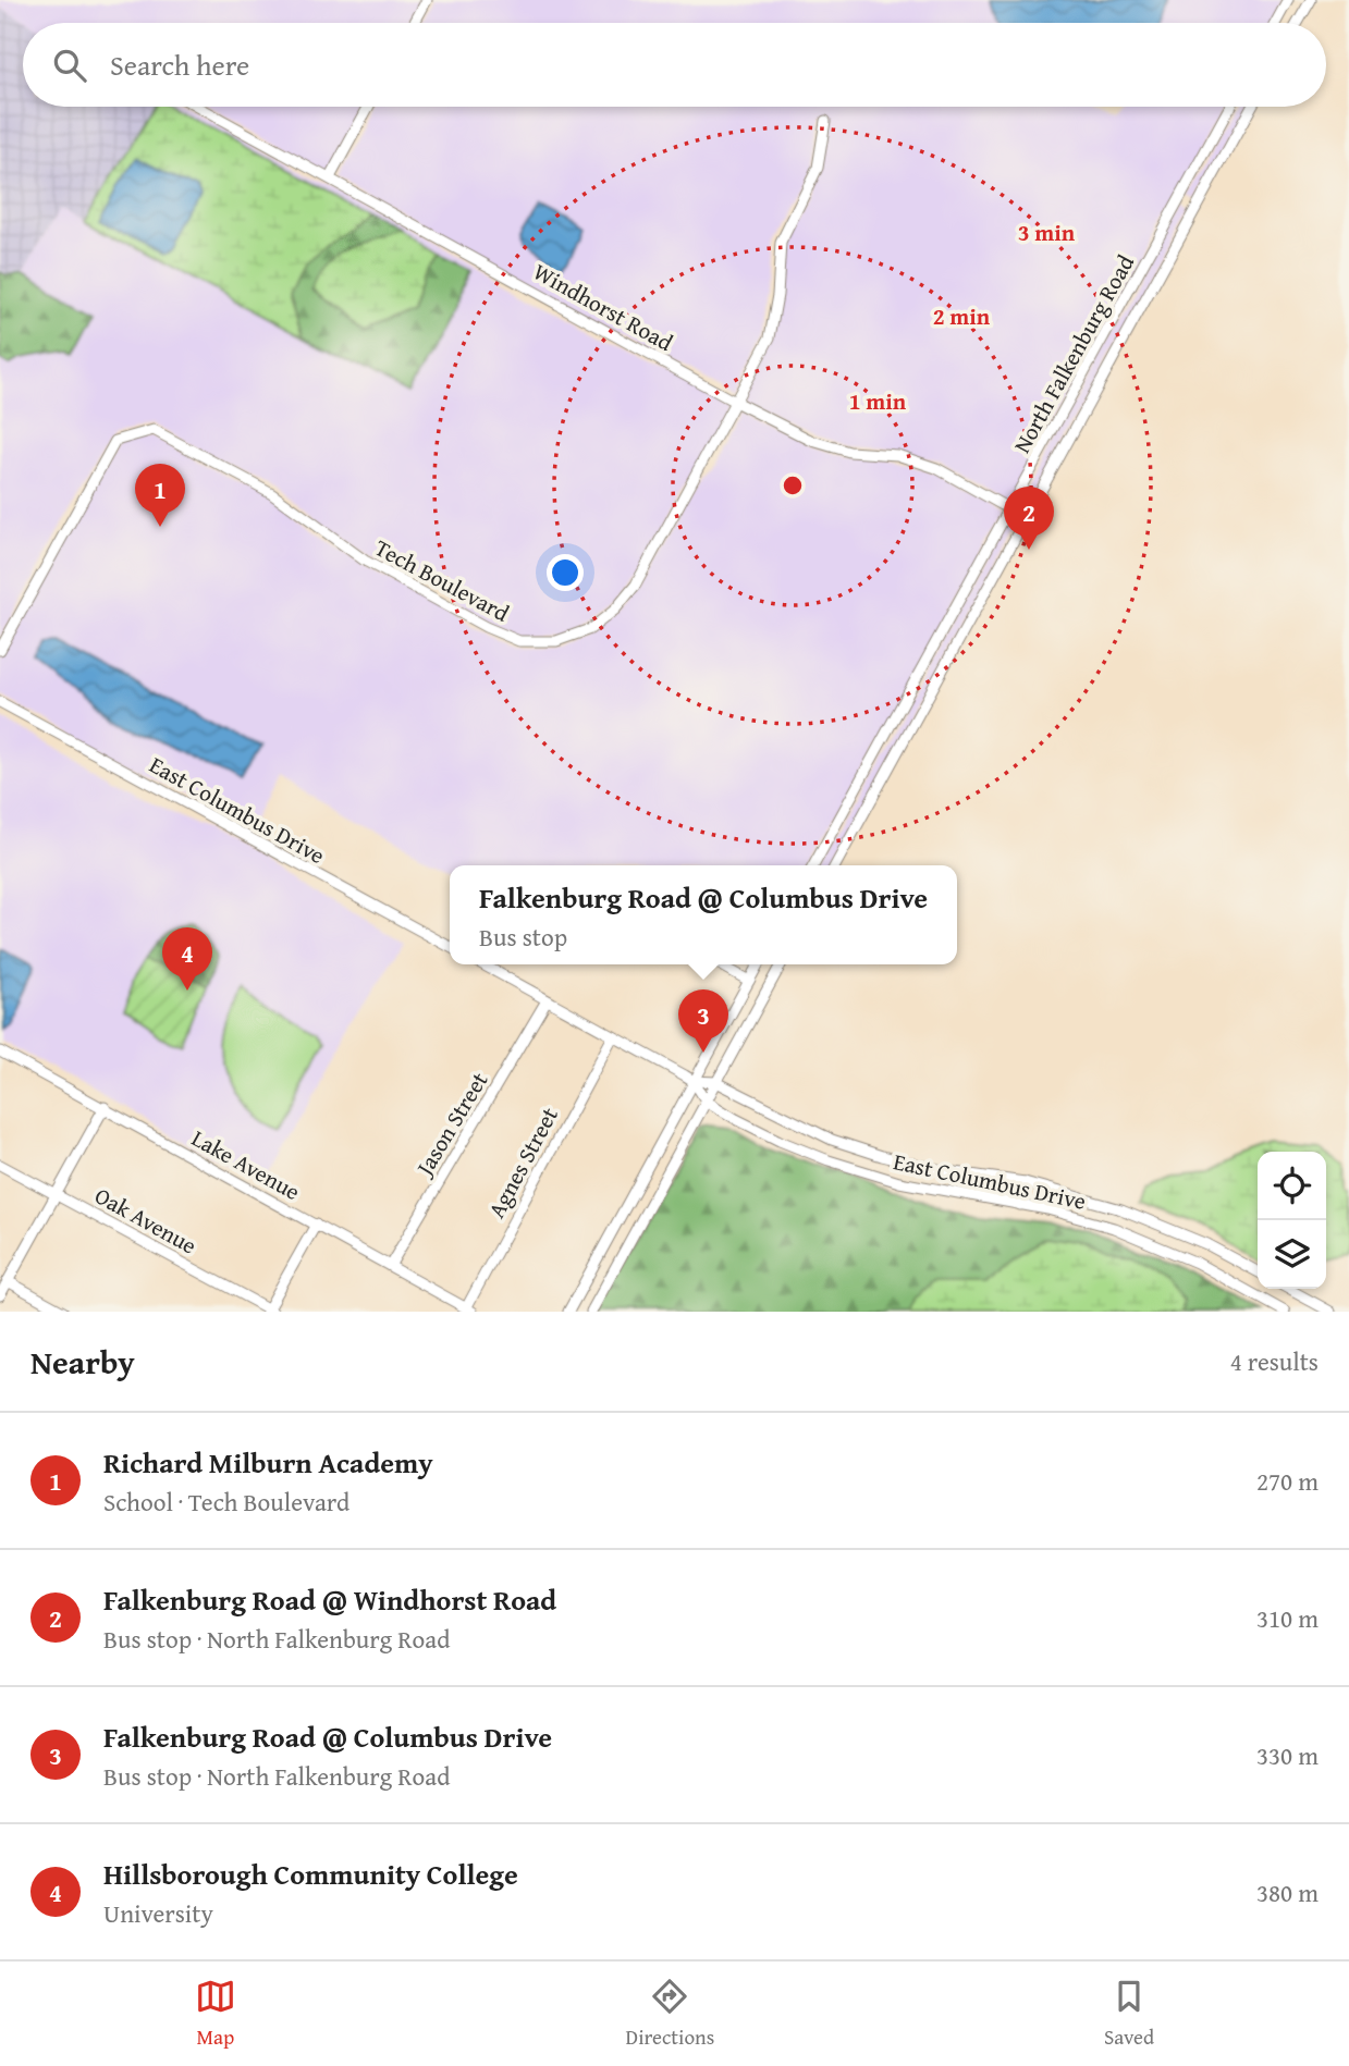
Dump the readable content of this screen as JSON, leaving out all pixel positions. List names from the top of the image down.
{
  "streets": {
    "street": [
      "Windhorst Road",
      "North Falkenburg Road",
      "Tech Boulevard",
      "East Columbus Drive",
      "Jason Street",
      "Agnes Street",
      "Lake Avenue",
      "Oak Avenue"
    ]
  },
  "crossings": [
    ["Windhorst Road", "North Falkenburg Road"],
    ["Windhorst Road", "Tech Boulevard"],
    ["East Columbus Drive", "Jason Street"],
    ["East Columbus Drive", "Agnes Street"],
    ["Jason Street", "Lake Avenue"],
    ["Agnes Street", "Lake Avenue"]
  ],
  "page": {
    "search": "Search here",
    "pins": [
      "1",
      "2",
      "4",
      "3"
    ],
    "popup": ["Falkenburg Road @ Columbus Drive", "Bus stop"],
    "heading": ["Nearby", "4 results"],
    "list": [
      {
        "mark": "1",
        "name": "Richard Milburn Academy",
        "note": "School · Tech Boulevard",
        "value": "270 m"
      },
      {
        "mark": "2",
        "name": "Falkenburg Road @ Windhorst Road",
        "note": "Bus stop · North Falkenburg Road",
        "value": "310 m"
      },
      {
        "mark": "3",
        "name": "Falkenburg Road @ Columbus Drive",
        "note": "Bus stop · North Falkenburg Road",
        "value": "330 m"
      },
      {
        "mark": "4",
        "name": "Hillsborough Community College",
        "note": "University",
        "value": "380 m"
      }
    ],
    "nav": ["Map", "Directions", "Saved"]
  },
  "rings": ["3 min", "2 min", "1 min"]
}
